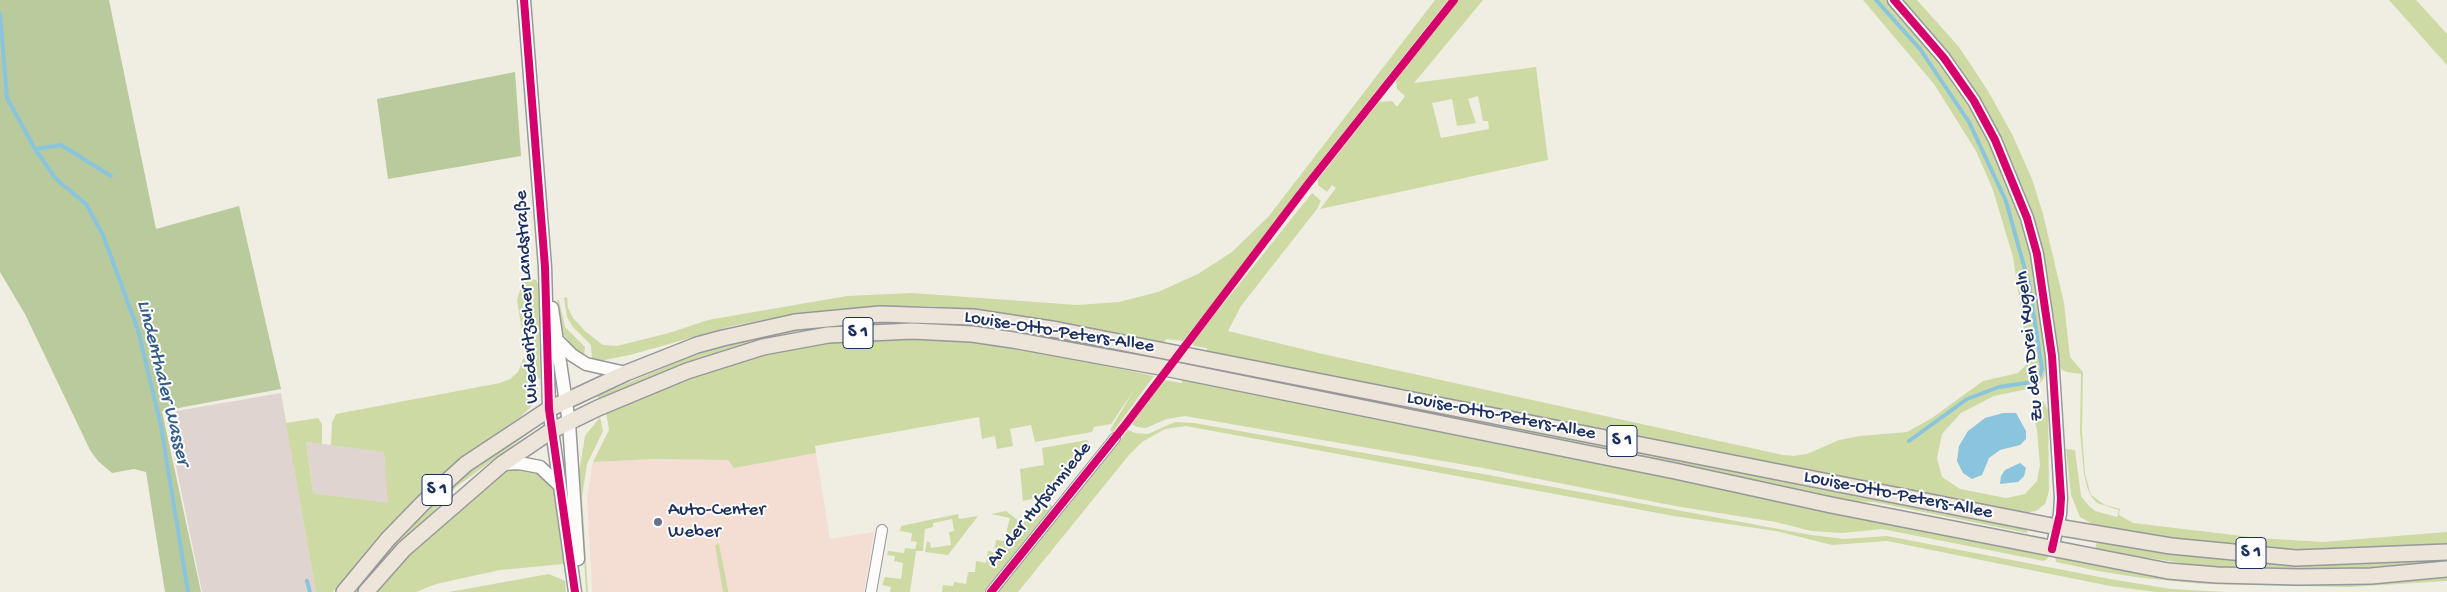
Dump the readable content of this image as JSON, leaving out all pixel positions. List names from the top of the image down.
{
  "streets": {
    "main road": ["S 1", "Louise-Otto-Peters-Allee"],
    "street": ["Wiederitzscher Landstraße", "Zu den Drei Kugeln", "An der Hufschmiede"]
  },
  "crossings": [
    ["Wiederitzscher Landstraße", "S 1"],
    ["Wiederitzscher Landstraße", "Louise-Otto-Peters-Allee"],
    ["S 1", "Louise-Otto-Peters-Allee"],
    ["Louise-Otto-Peters-Allee", "Zu den Drei Kugeln"]
  ],
  "water": ["Lindenthaler Wasser"],
  "places": ["Auto-Center Weber"]
}
